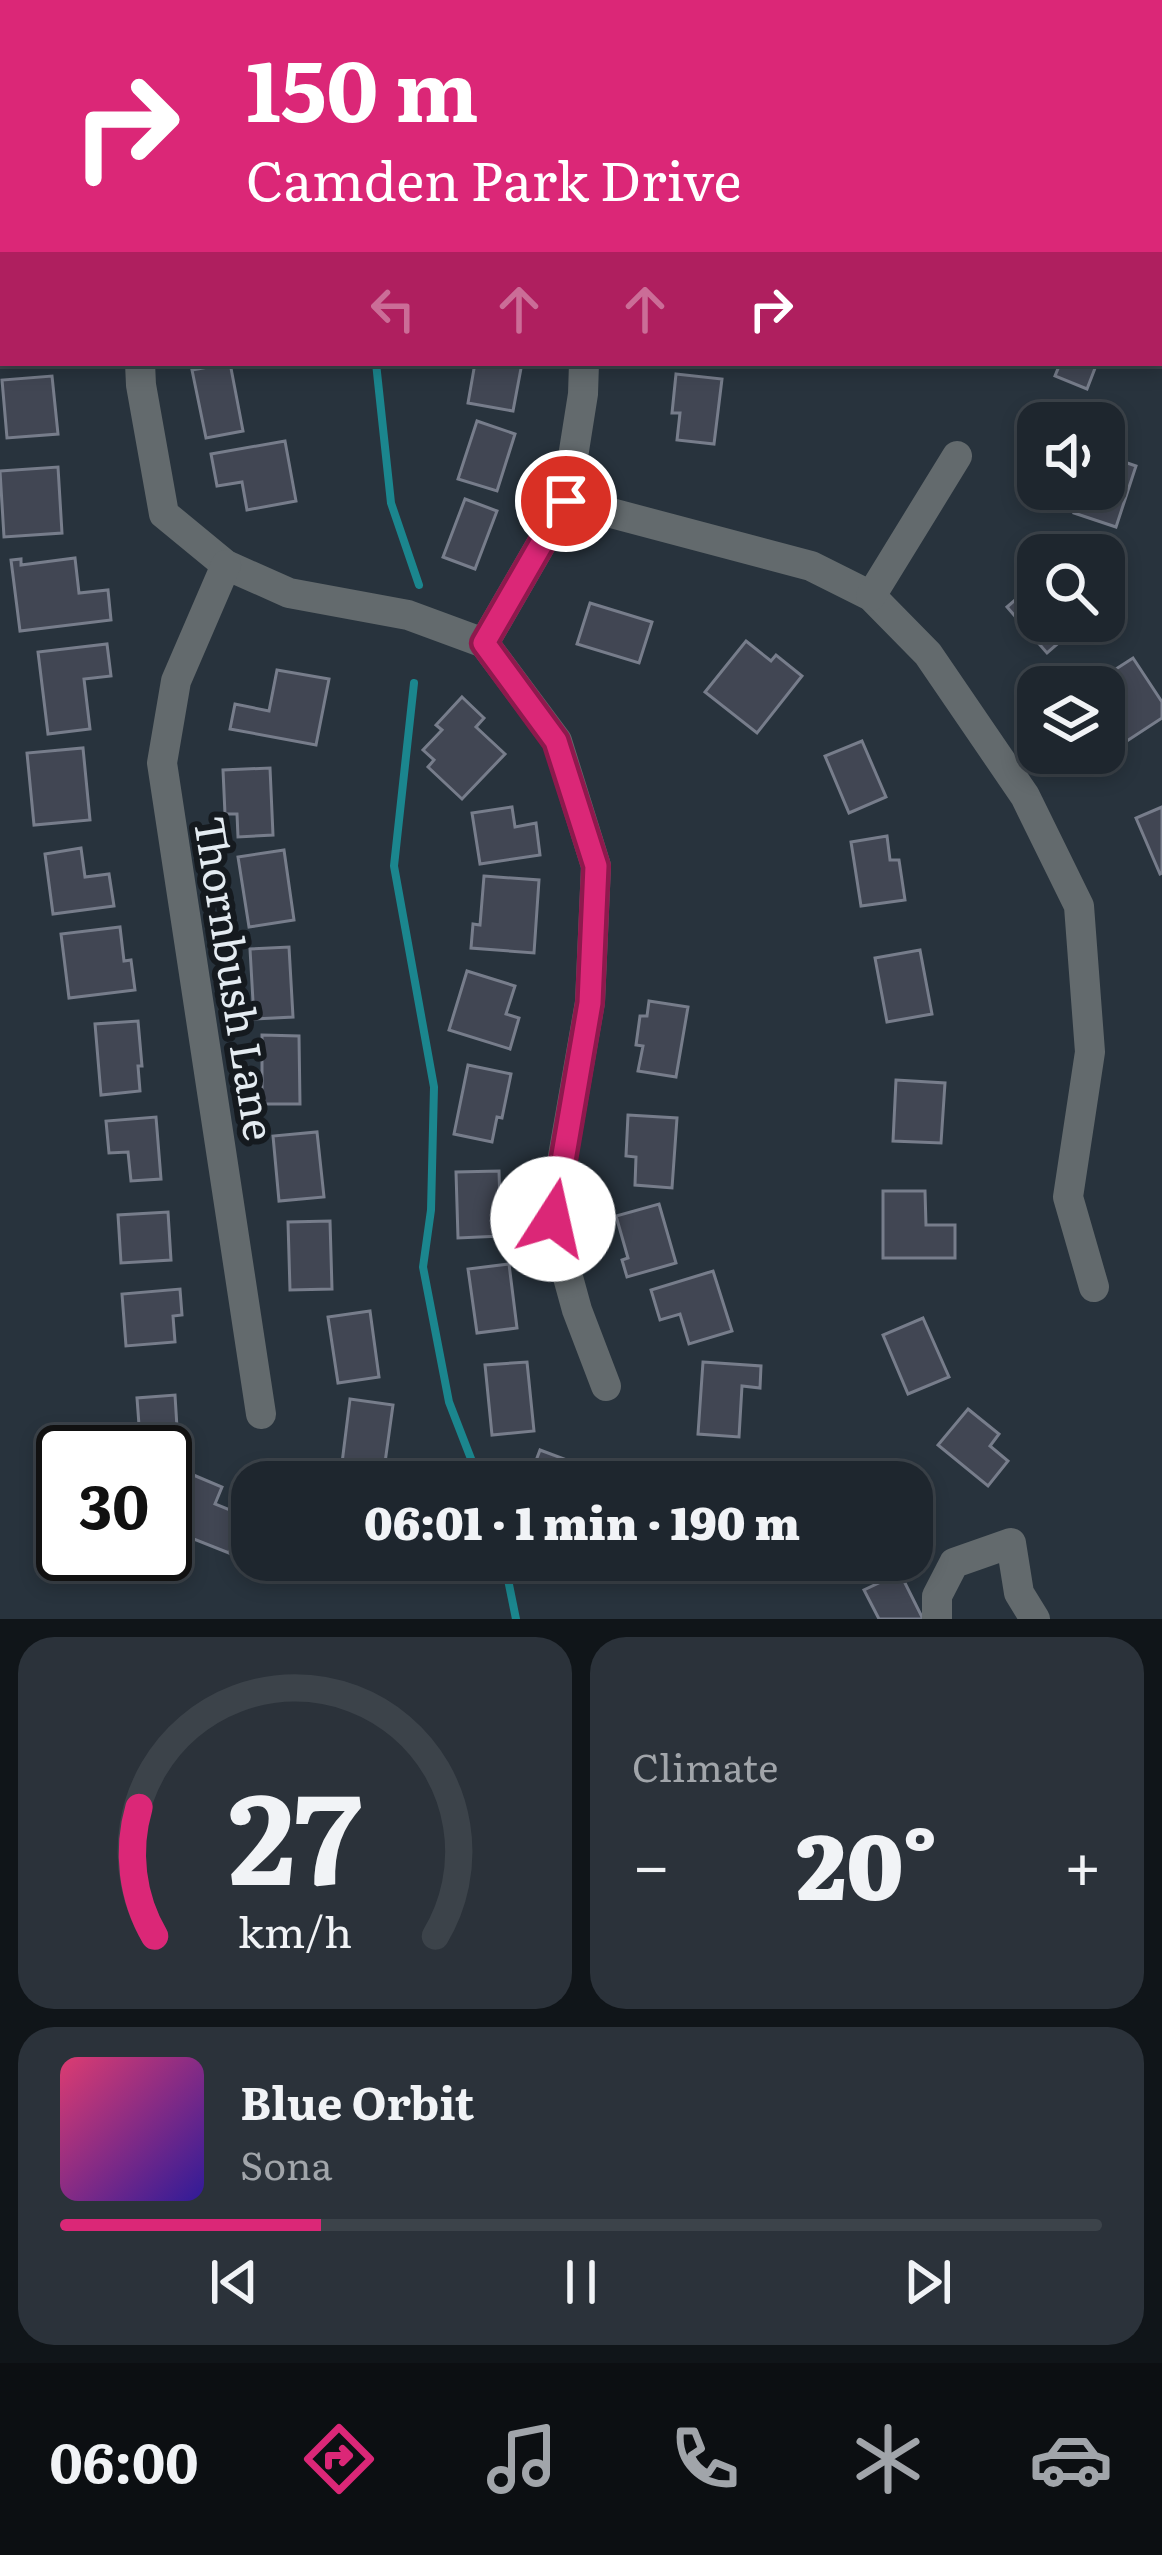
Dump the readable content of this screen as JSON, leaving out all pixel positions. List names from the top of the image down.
{
  "streets": {
    "street": ["Thornbush Lane"]
  },
  "page": {
    "turn": ["150 m", "Camden Park Drive"],
    "limit": "30",
    "trip": "06:01 · 1 min · 190 m",
    "tile": "Climate",
    "heat": ["−", "20°", "+"],
    "song": ["Blue Orbit", "Sona"],
    "tabs": "06:00",
    "gauge": ["27", "km/h"]
  }
}
